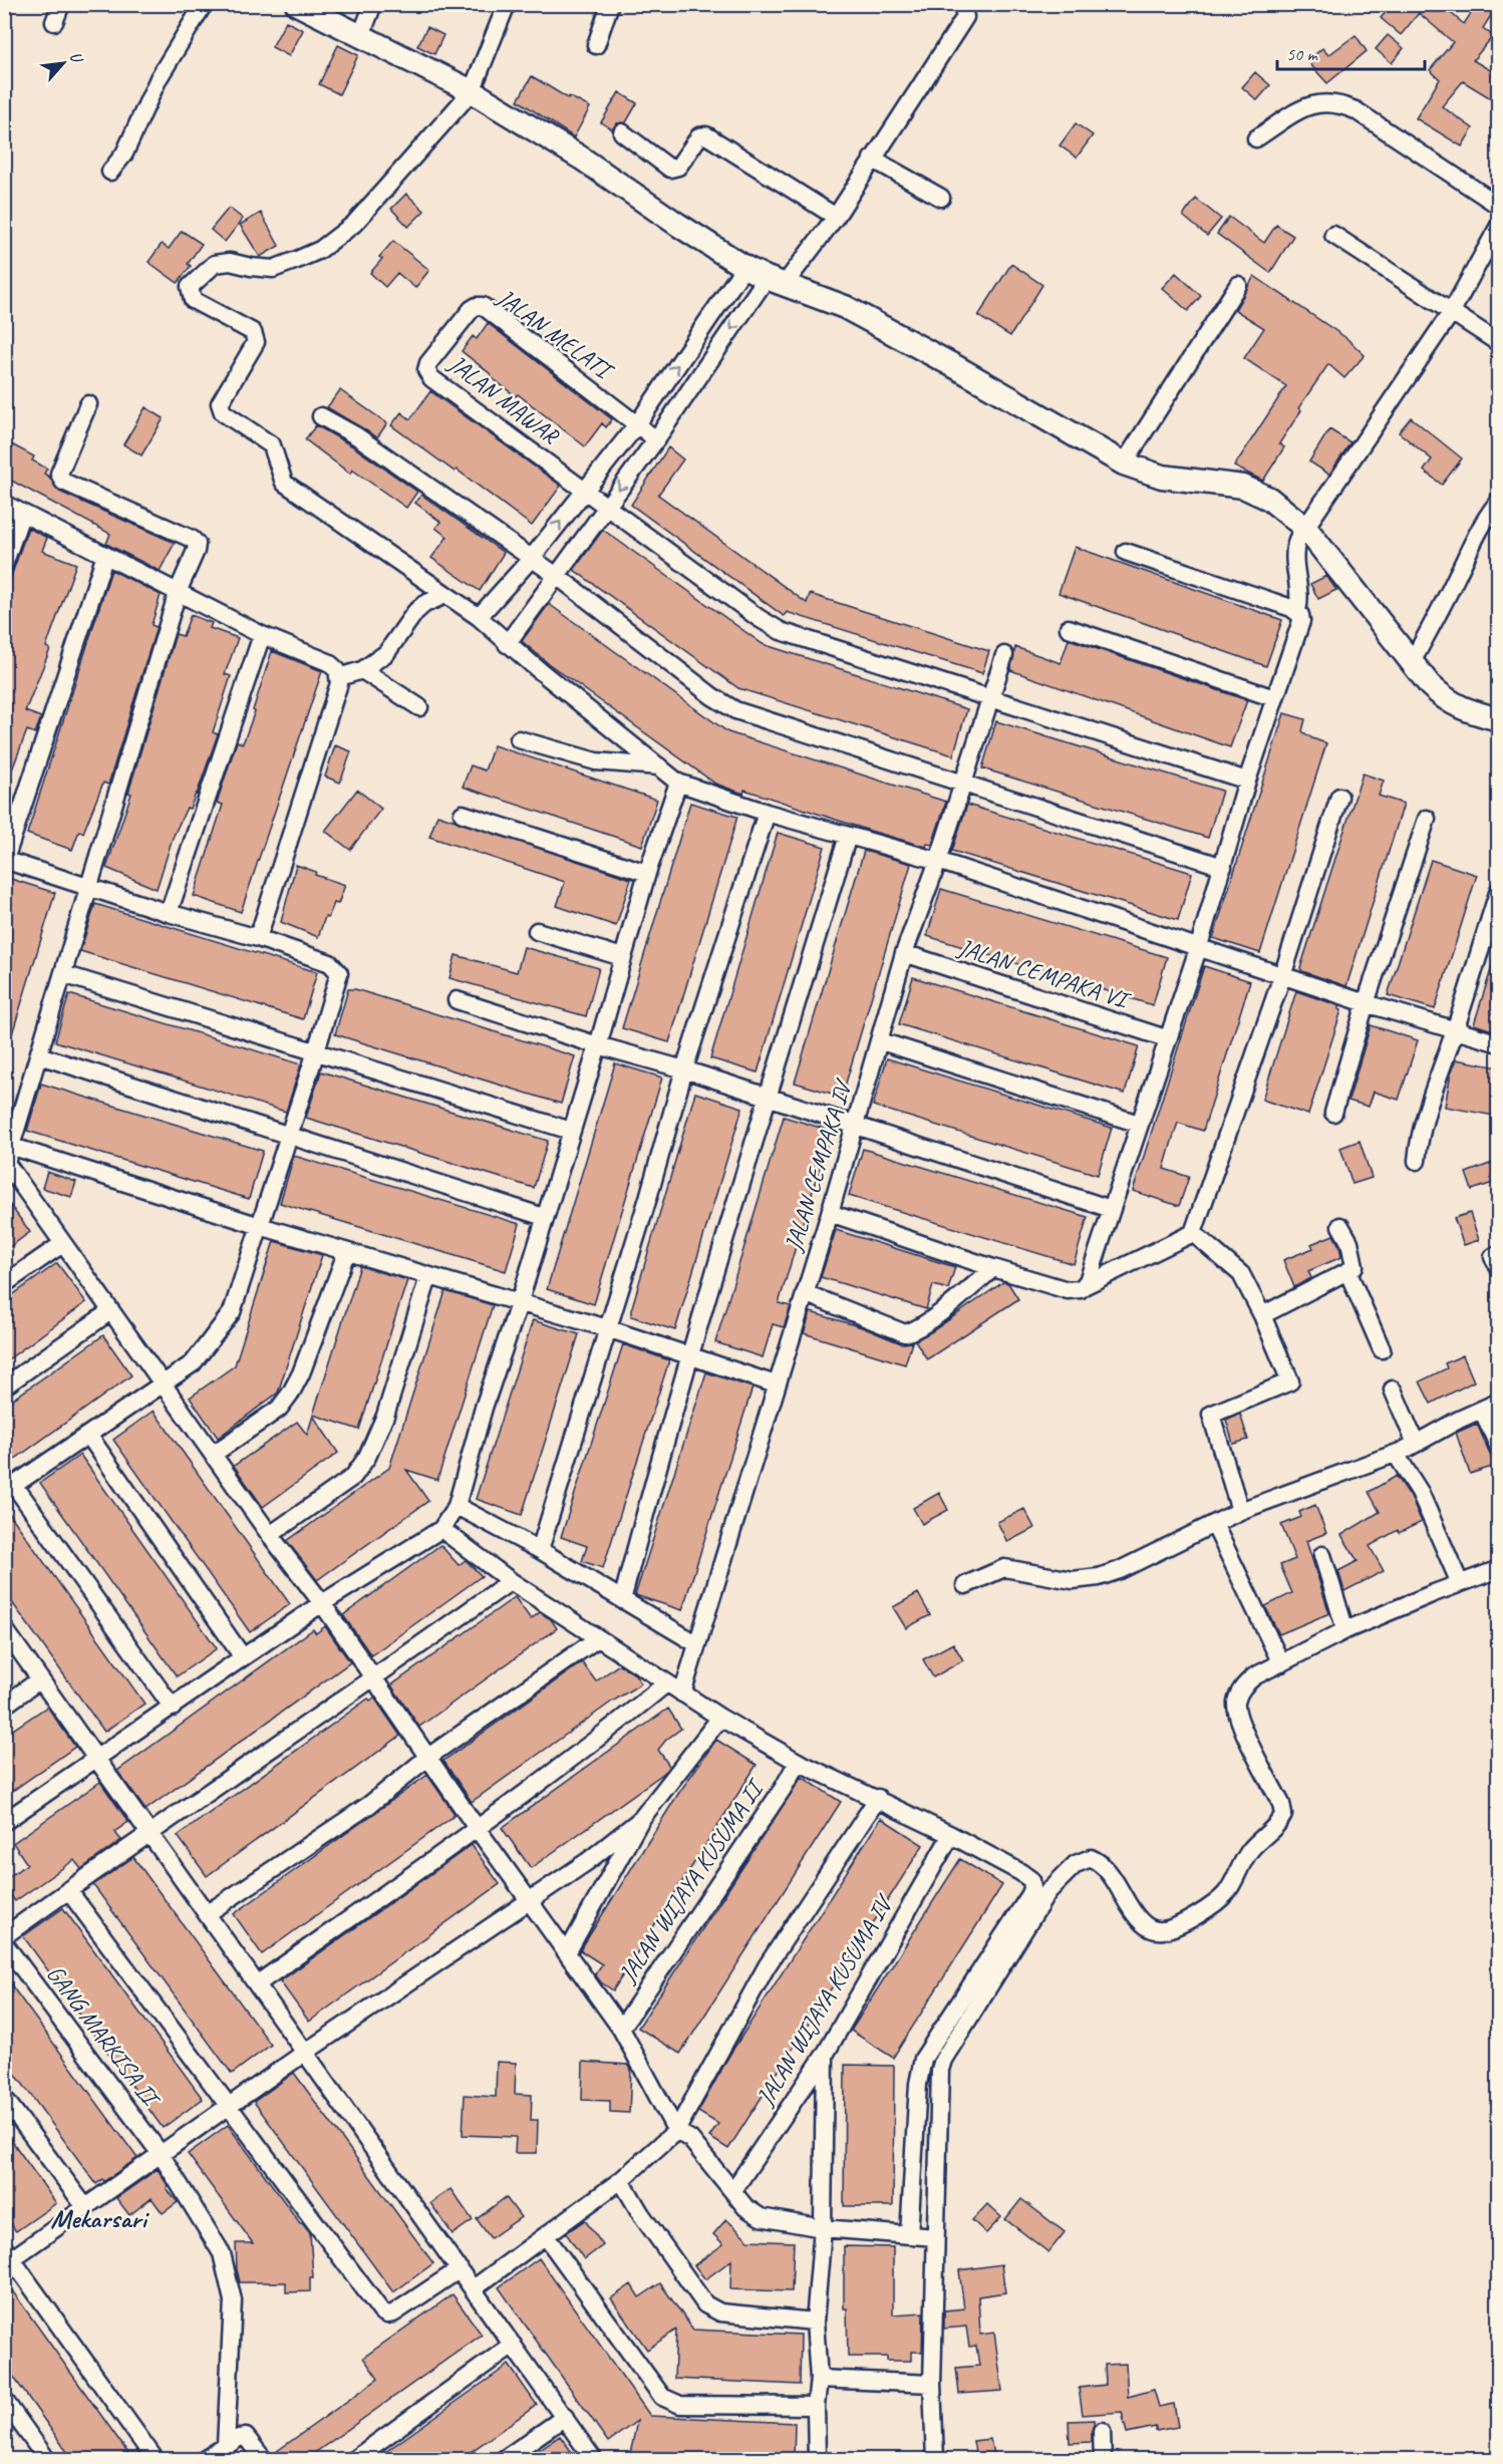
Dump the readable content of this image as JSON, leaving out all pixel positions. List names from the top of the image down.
{
  "streets": {
    "street": [
      "JALAN MELATI",
      "JALAN MAWAR",
      "JALAN CEMPAKA VI",
      "JALAN CEMPAKA IV",
      "JALAN WIJAYA KUSUMA II",
      "JALAN WIJAYA KUSUMA IV",
      "GANG MARKISA II"
    ]
  },
  "crossings": [
    ["JALAN MELATI", "JALAN MAWAR"],
    ["JALAN MAWAR", "JALAN CEMPAKA IV"],
    ["JALAN CEMPAKA VI", "JALAN CEMPAKA IV"]
  ],
  "districts": ["Mekarsari"],
  "scale_bar": "50 m",
  "north": "top right"
}
